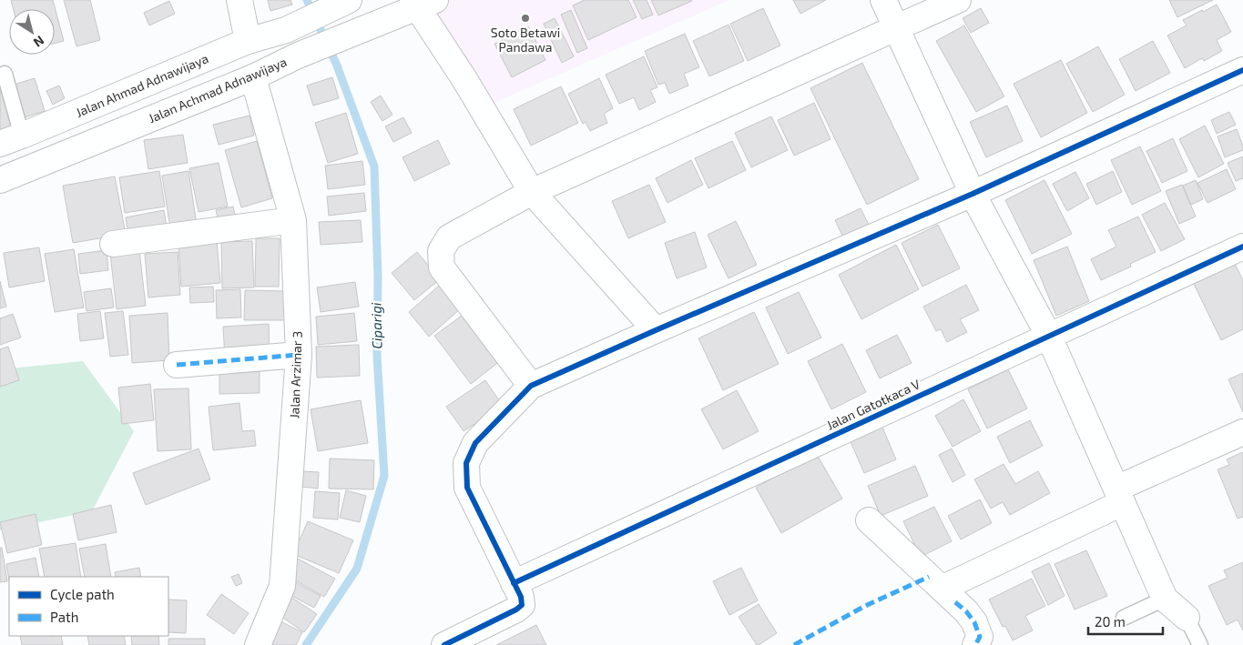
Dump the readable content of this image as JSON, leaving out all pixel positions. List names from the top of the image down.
{
  "streets": {
    "street": [
      "Jalan Ahmad Adnawijaya",
      "Jalan Achmad Adnawijaya",
      "Jalan Arzimar 3",
      "Jalan Gatotkaca V"
    ]
  },
  "crossings": [
    ["Jalan Achmad Adnawijaya", "Jalan Arzimar 3"]
  ],
  "water": ["Ciparigi"],
  "places": ["Soto Betawi Pandawa"],
  "legend": ["Cycle path", "Path"],
  "scale_bar": "20 m",
  "north": "bottom right"
}
